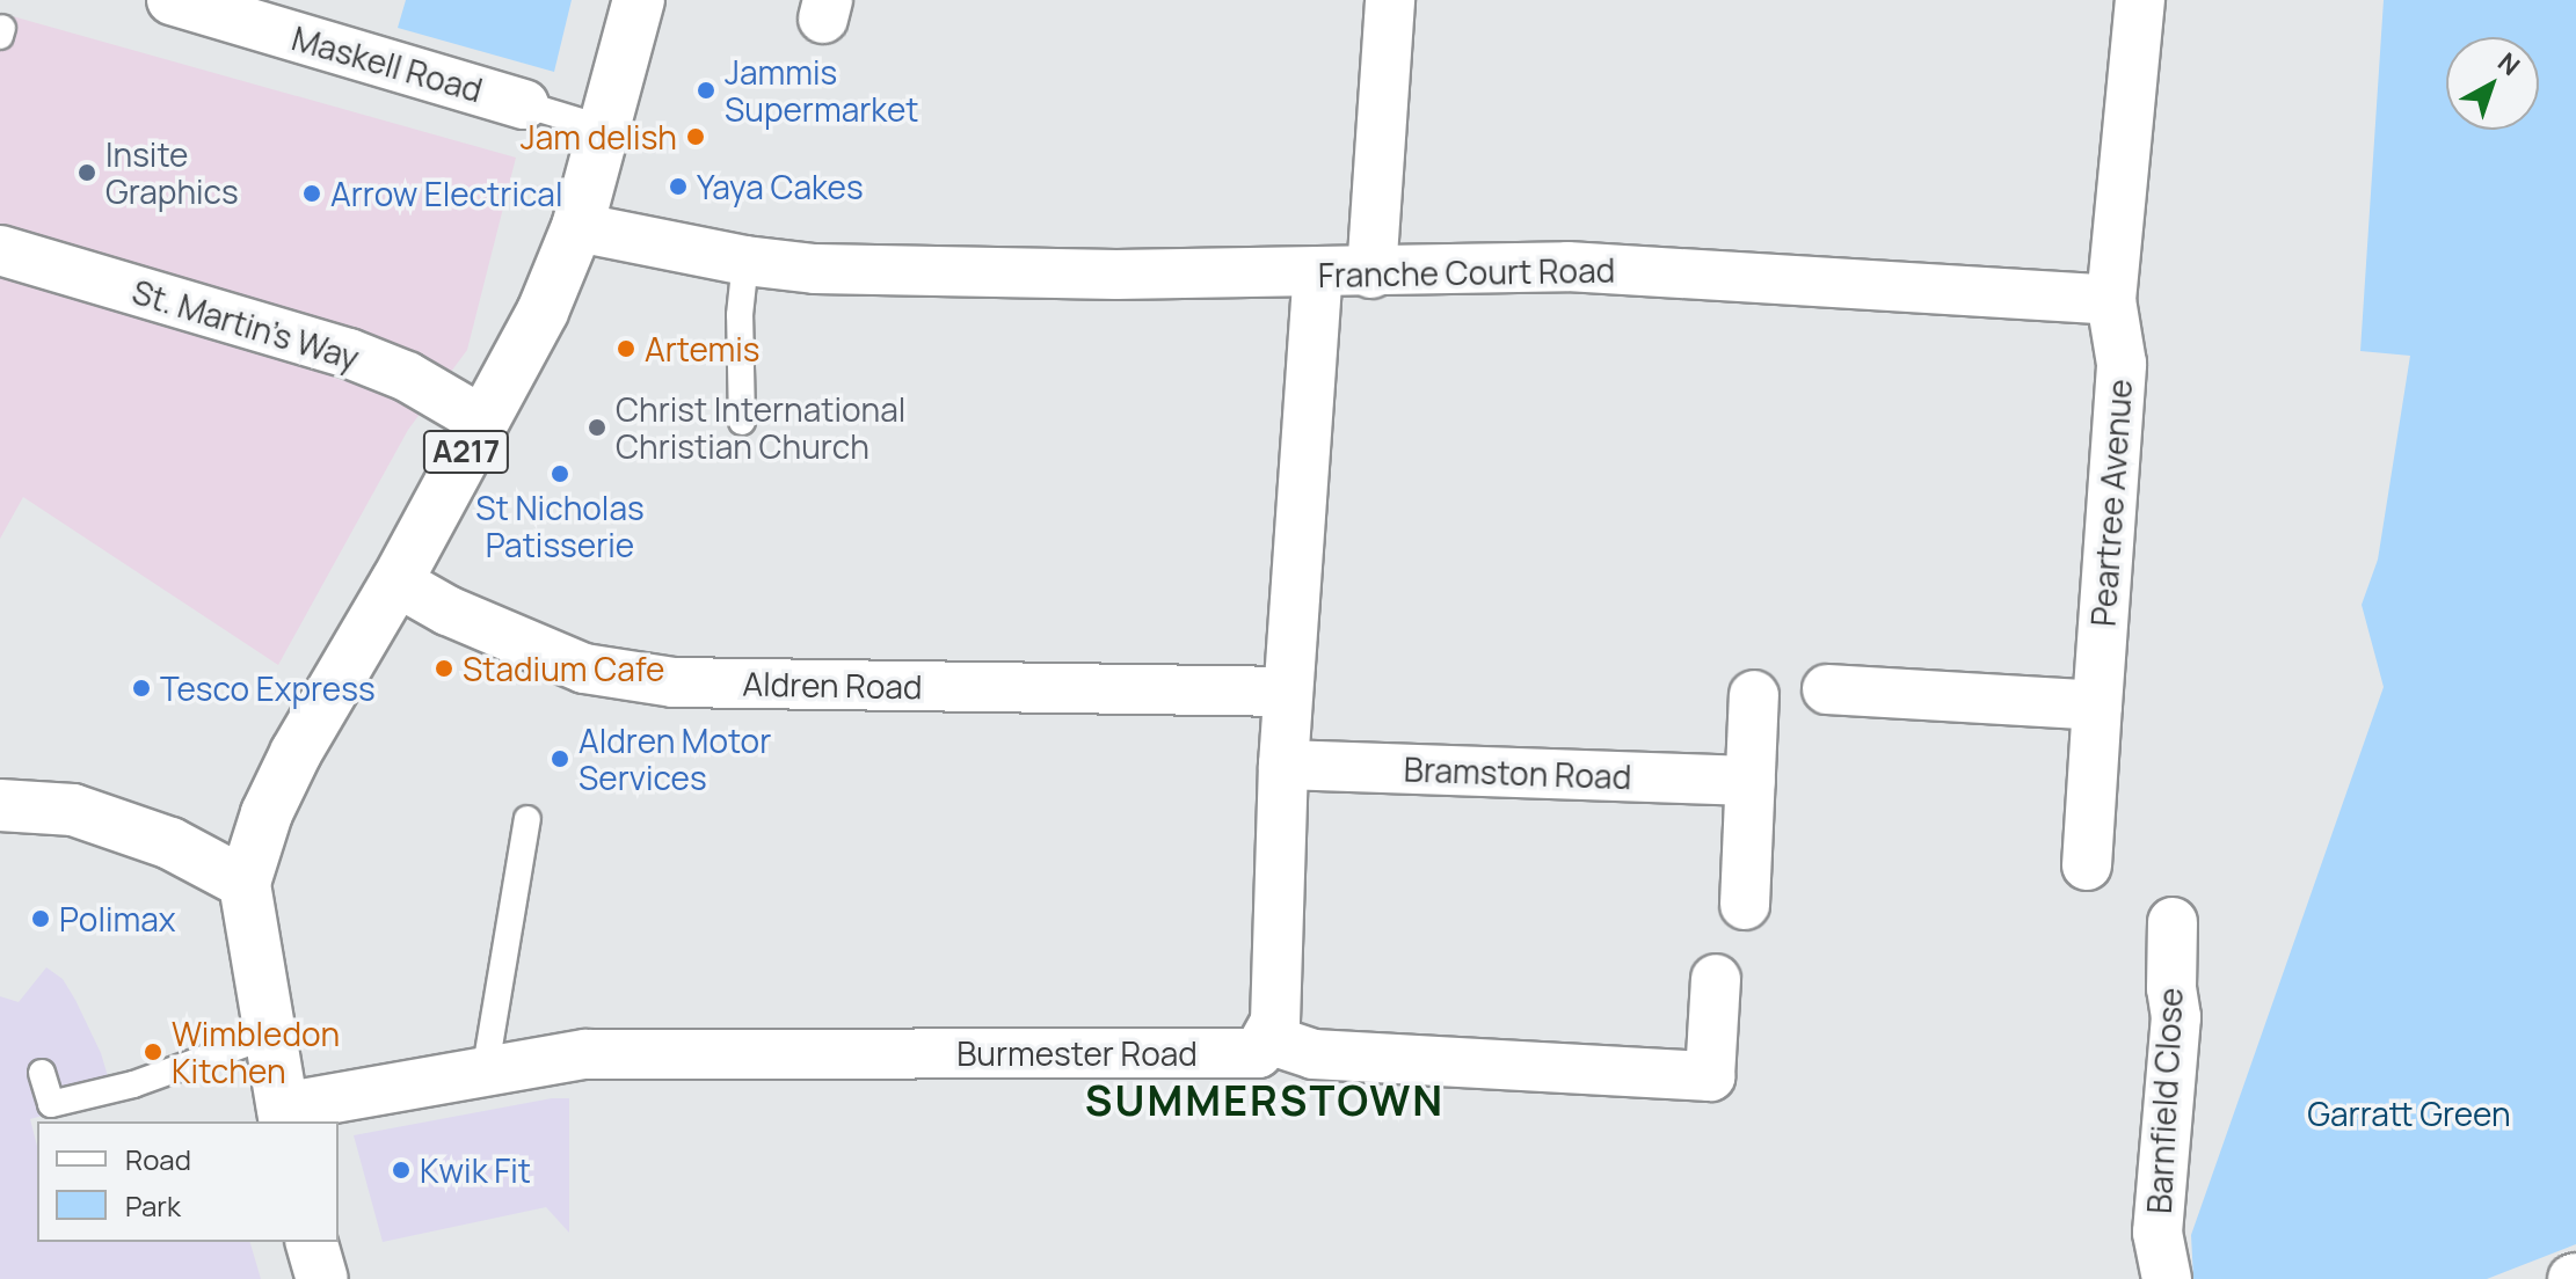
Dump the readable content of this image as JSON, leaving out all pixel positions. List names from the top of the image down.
{
  "streets": {
    "main road": ["A217"],
    "street": [
      "Maskell Road",
      "Franche Court Road",
      "St. Martin's Way",
      "Peartree Avenue",
      "Aldren Road",
      "Bramston Road",
      "Burmester Road",
      "Barnfield Close"
    ]
  },
  "crossings": [
    ["Maskell Road", "A217"],
    ["Franche Court Road", "A217"],
    ["Franche Court Road", "Peartree Avenue"],
    ["St. Martin's Way", "A217"],
    ["A217", "Aldren Road"],
    ["A217", "Burmester Road"]
  ],
  "districts": ["SUMMERSTOWN"],
  "parks": ["Garratt Green"],
  "places": [
    "Jammis Supermarket",
    "Jam delish",
    "Insite Graphics",
    "Yaya Cakes",
    "Arrow Electrical",
    "Artemis",
    "Christ International Christian Church",
    "St Nicholas Patisserie",
    "Stadium Cafe",
    "Tesco Express",
    "Aldren Motor Services",
    "Polimax",
    "Wimbledon Kitchen",
    "Kwik Fit"
  ],
  "legend": ["Road", "Park"],
  "north": "top right"
}
